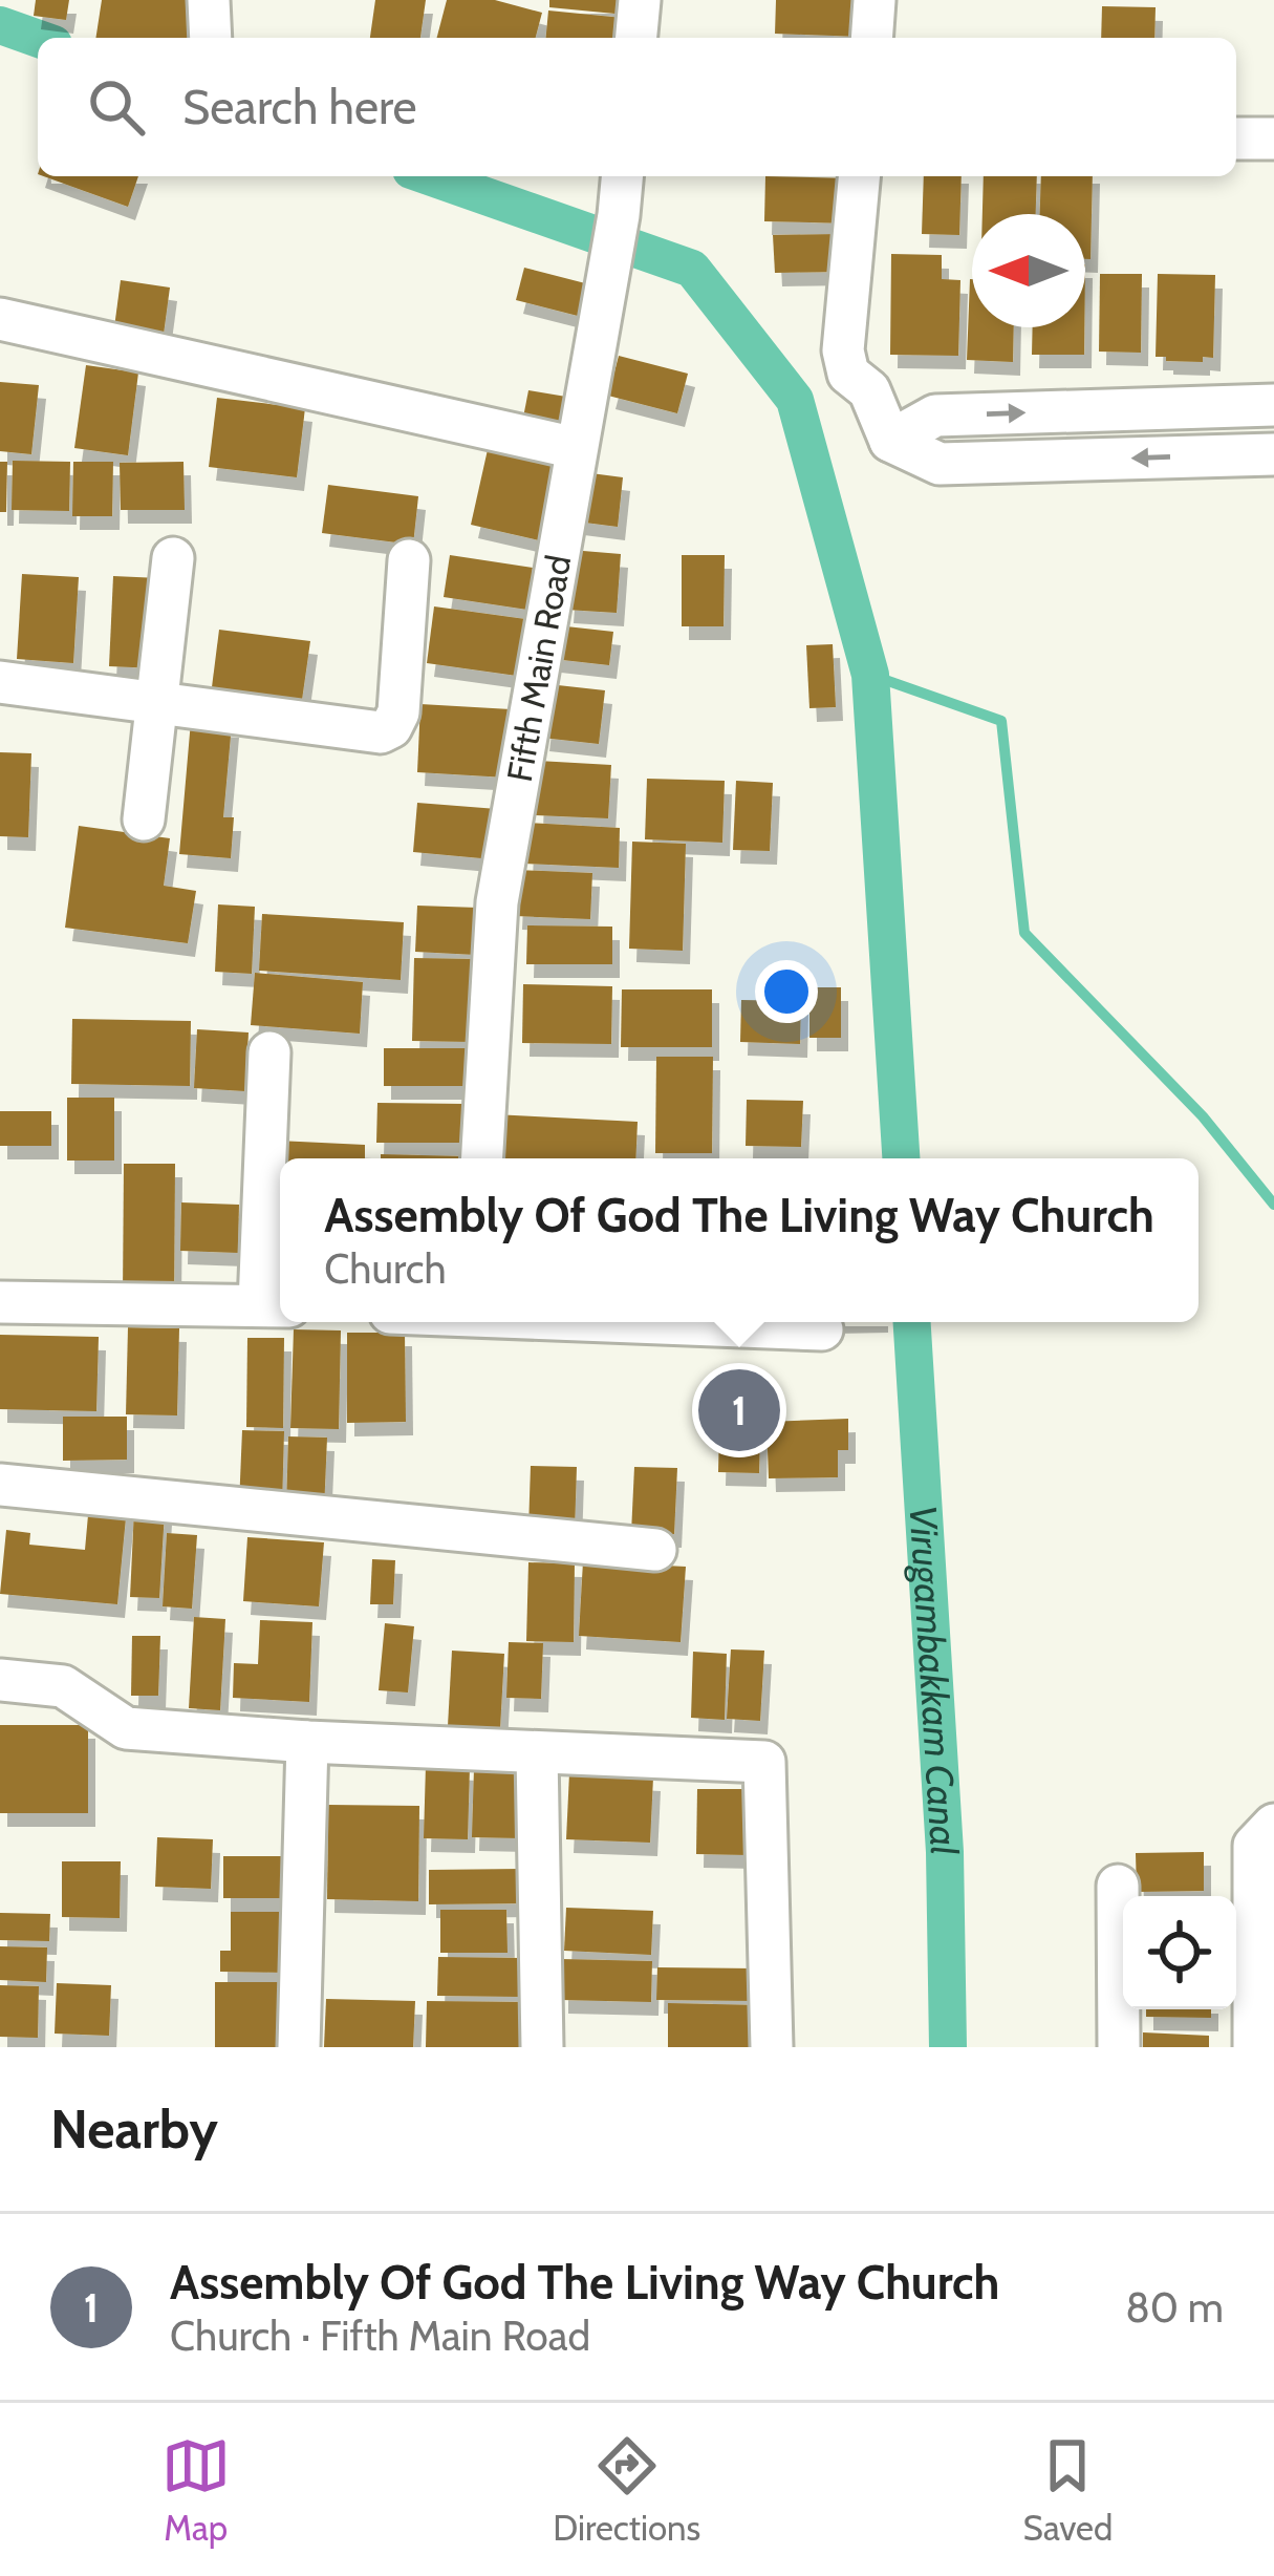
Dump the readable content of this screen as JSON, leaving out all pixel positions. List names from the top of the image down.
{
  "streets": {
    "street": ["Fifth Main Road"]
  },
  "water": ["Virugambakkam Canal"],
  "north": "left",
  "page": {
    "search": "Search here",
    "popup": ["Assembly Of God The Living Way Church", "Church"],
    "pins": "1",
    "heading": "Nearby",
    "list": [
      {
        "mark": "1",
        "name": "Assembly Of God The Living Way Church",
        "note": "Church · Fifth Main Road",
        "value": "80 m"
      }
    ],
    "nav": ["Map", "Directions", "Saved"]
  }
}
